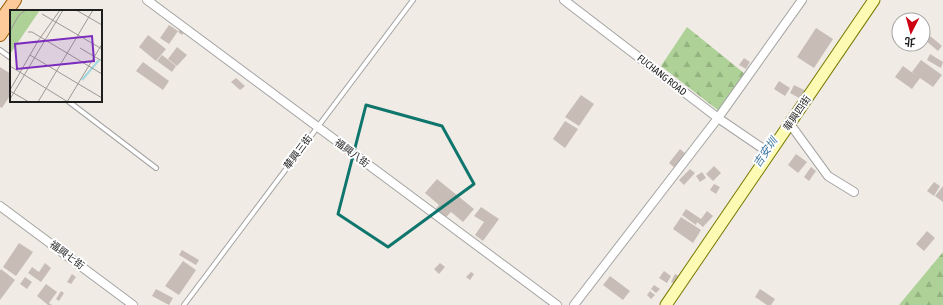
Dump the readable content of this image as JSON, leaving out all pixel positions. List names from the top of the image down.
{
  "streets": {
    "street": [
      "FUCHANG ROAD",
      "華興四街",
      "福興八街",
      "福興七街"
    ],
    "lane": ["華興三街"]
  },
  "crossings": [
    ["FUCHANG ROAD", "華興四街"],
    ["華興三街", "福興八街"]
  ],
  "water": ["吉安圳"],
  "north": "bottom"
}
